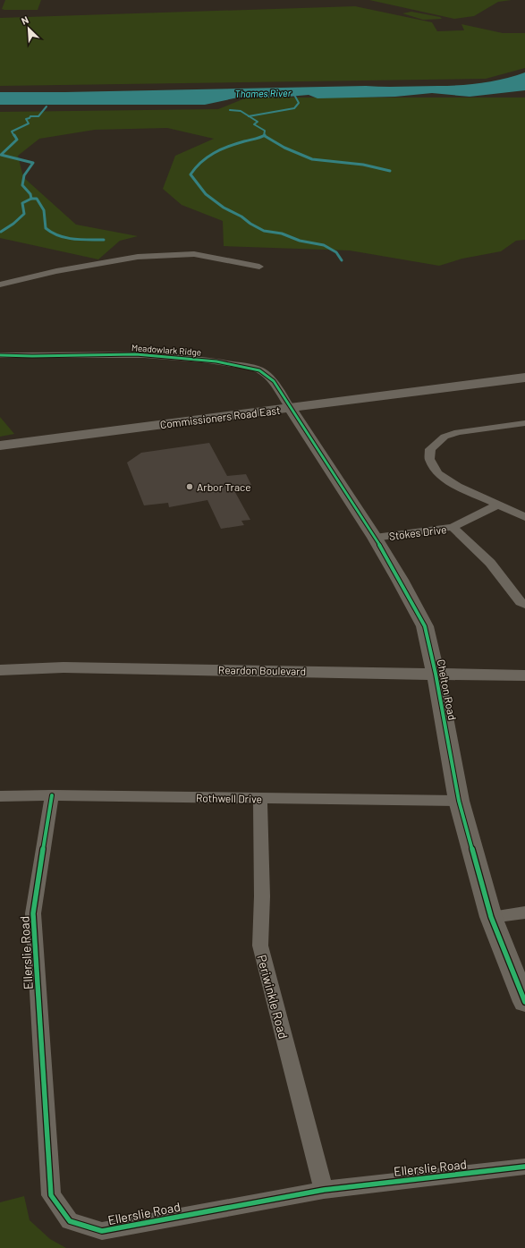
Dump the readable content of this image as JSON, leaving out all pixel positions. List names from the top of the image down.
{
  "streets": {
    "street": [
      "Meadowlark Ridge",
      "Commissioners Road East",
      "Stokes Drive",
      "Reardon Boulevard",
      "Chelton Road",
      "Rothwell Drive",
      "Ellerslie Road",
      "Periwinkle Road"
    ]
  },
  "crossings": [
    ["Meadowlark Ridge", "Commissioners Road East"],
    ["Meadowlark Ridge", "Chelton Road"],
    ["Commissioners Road East", "Chelton Road"],
    ["Stokes Drive", "Chelton Road"],
    ["Reardon Boulevard", "Chelton Road"],
    ["Chelton Road", "Rothwell Drive"],
    ["Rothwell Drive", "Ellerslie Road"],
    ["Rothwell Drive", "Periwinkle Road"],
    ["Ellerslie Road", "Periwinkle Road"]
  ],
  "water": ["Thames River"],
  "places": ["Arbor Trace"],
  "north": "top left"
}
